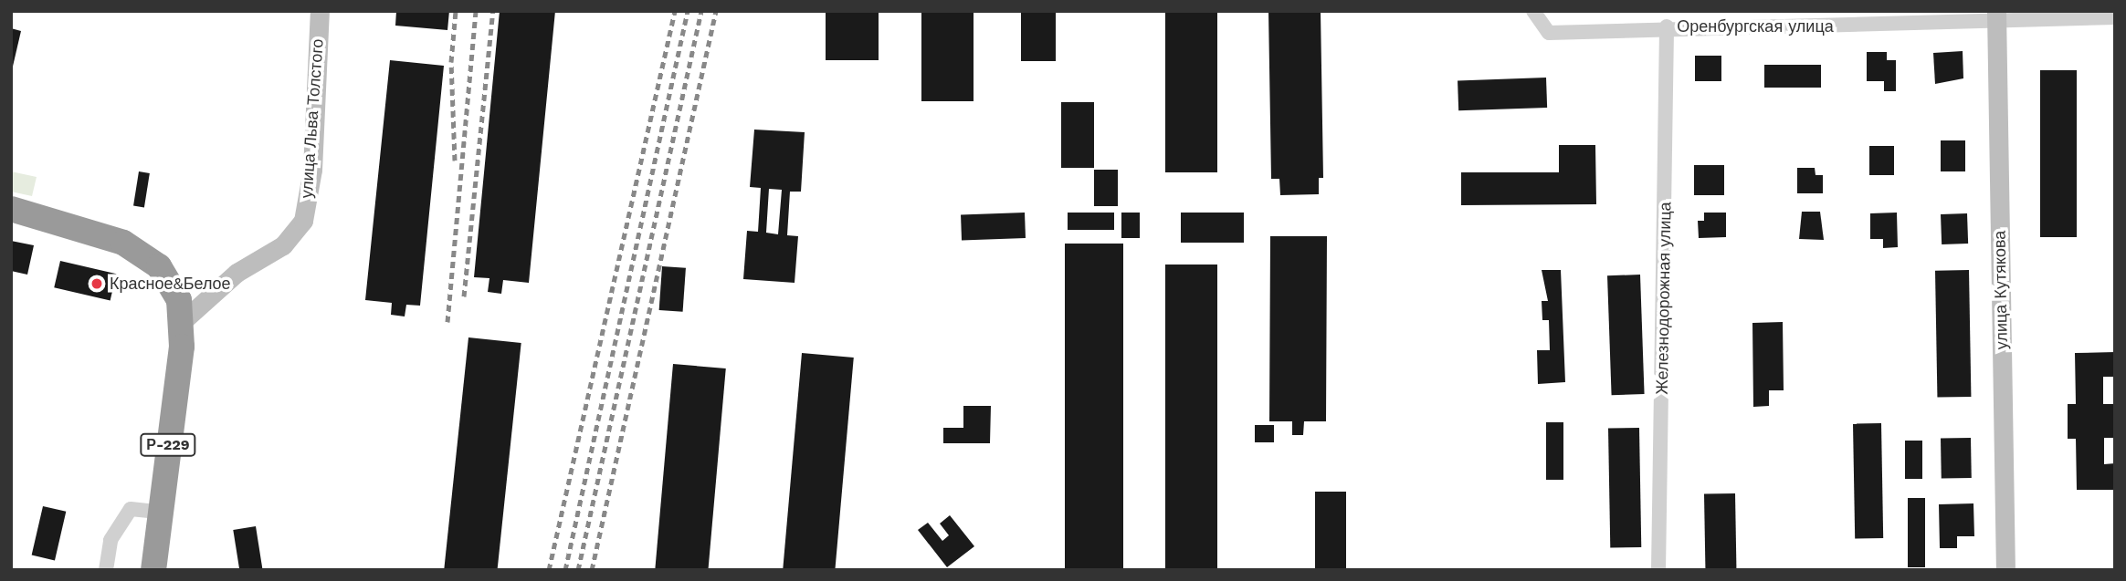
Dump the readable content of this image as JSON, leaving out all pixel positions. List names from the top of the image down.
{
  "streets": {
    "highway": ["Р-229"],
    "main road": ["улица Льва Толстого", "улица Кутякова"],
    "street": ["Оренбургская улица", "Железнодорожная улица"]
  },
  "crossings": [
    ["Оренбургская улица", "улица Кутякова"],
    ["Оренбургская улица", "Железнодорожная улица"],
    ["улица Льва Толстого", "Р-229"]
  ],
  "places": ["Красное&Белое"]
}
